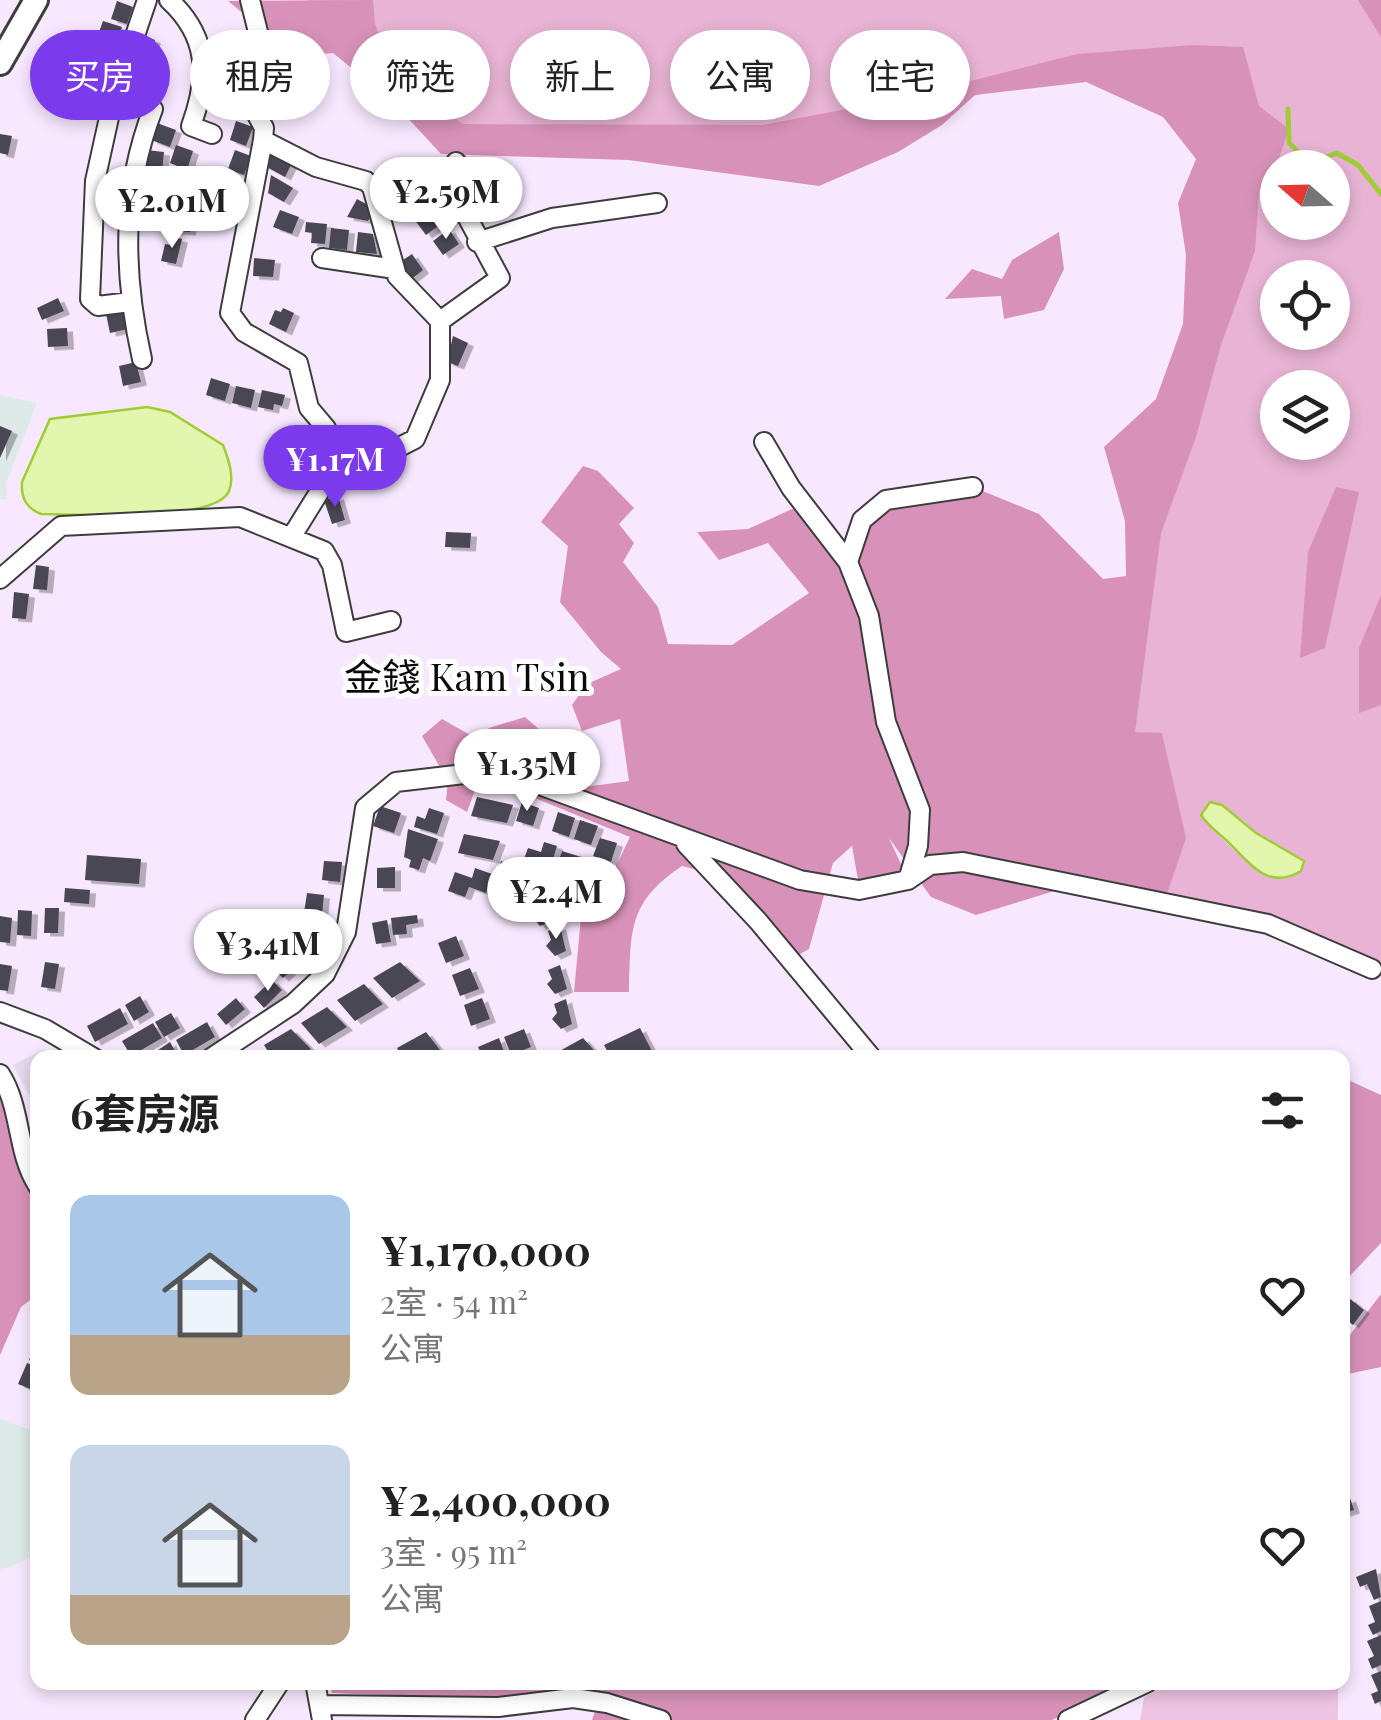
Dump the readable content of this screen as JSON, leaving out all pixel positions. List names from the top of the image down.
{
  "districts": ["金錢 Kam Tsin"],
  "north": "left",
  "page": {
    "chip": [
      "买房",
      "租房",
      "筛选",
      "新上",
      "公寓",
      "住宅"
    ],
    "price": [
      "¥2.59M",
      "¥2.01M",
      "¥1.17M",
      "¥1.35M",
      "¥2.4M",
      "¥3.41M"
    ],
    "heading": "6套房源",
    "list": [
      {
        "name": "¥1,170,000",
        "note": "2室 · 54 m² · 公寓"
      },
      {
        "name": "¥2,400,000",
        "note": "3室 · 95 m² · 公寓"
      }
    ]
  }
}
